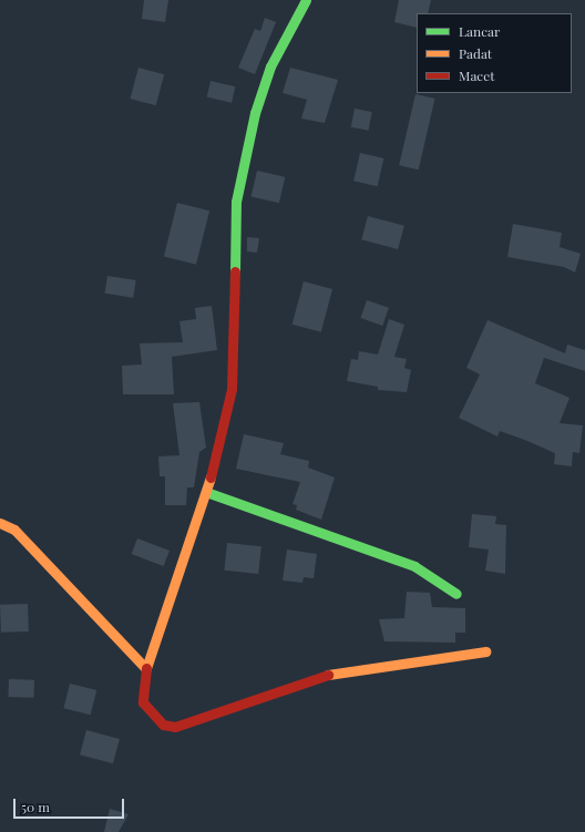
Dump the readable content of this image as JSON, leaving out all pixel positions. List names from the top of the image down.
{
  "legend": ["Lancar", "Padat", "Macet"],
  "scale_bar": "50 m"
}
